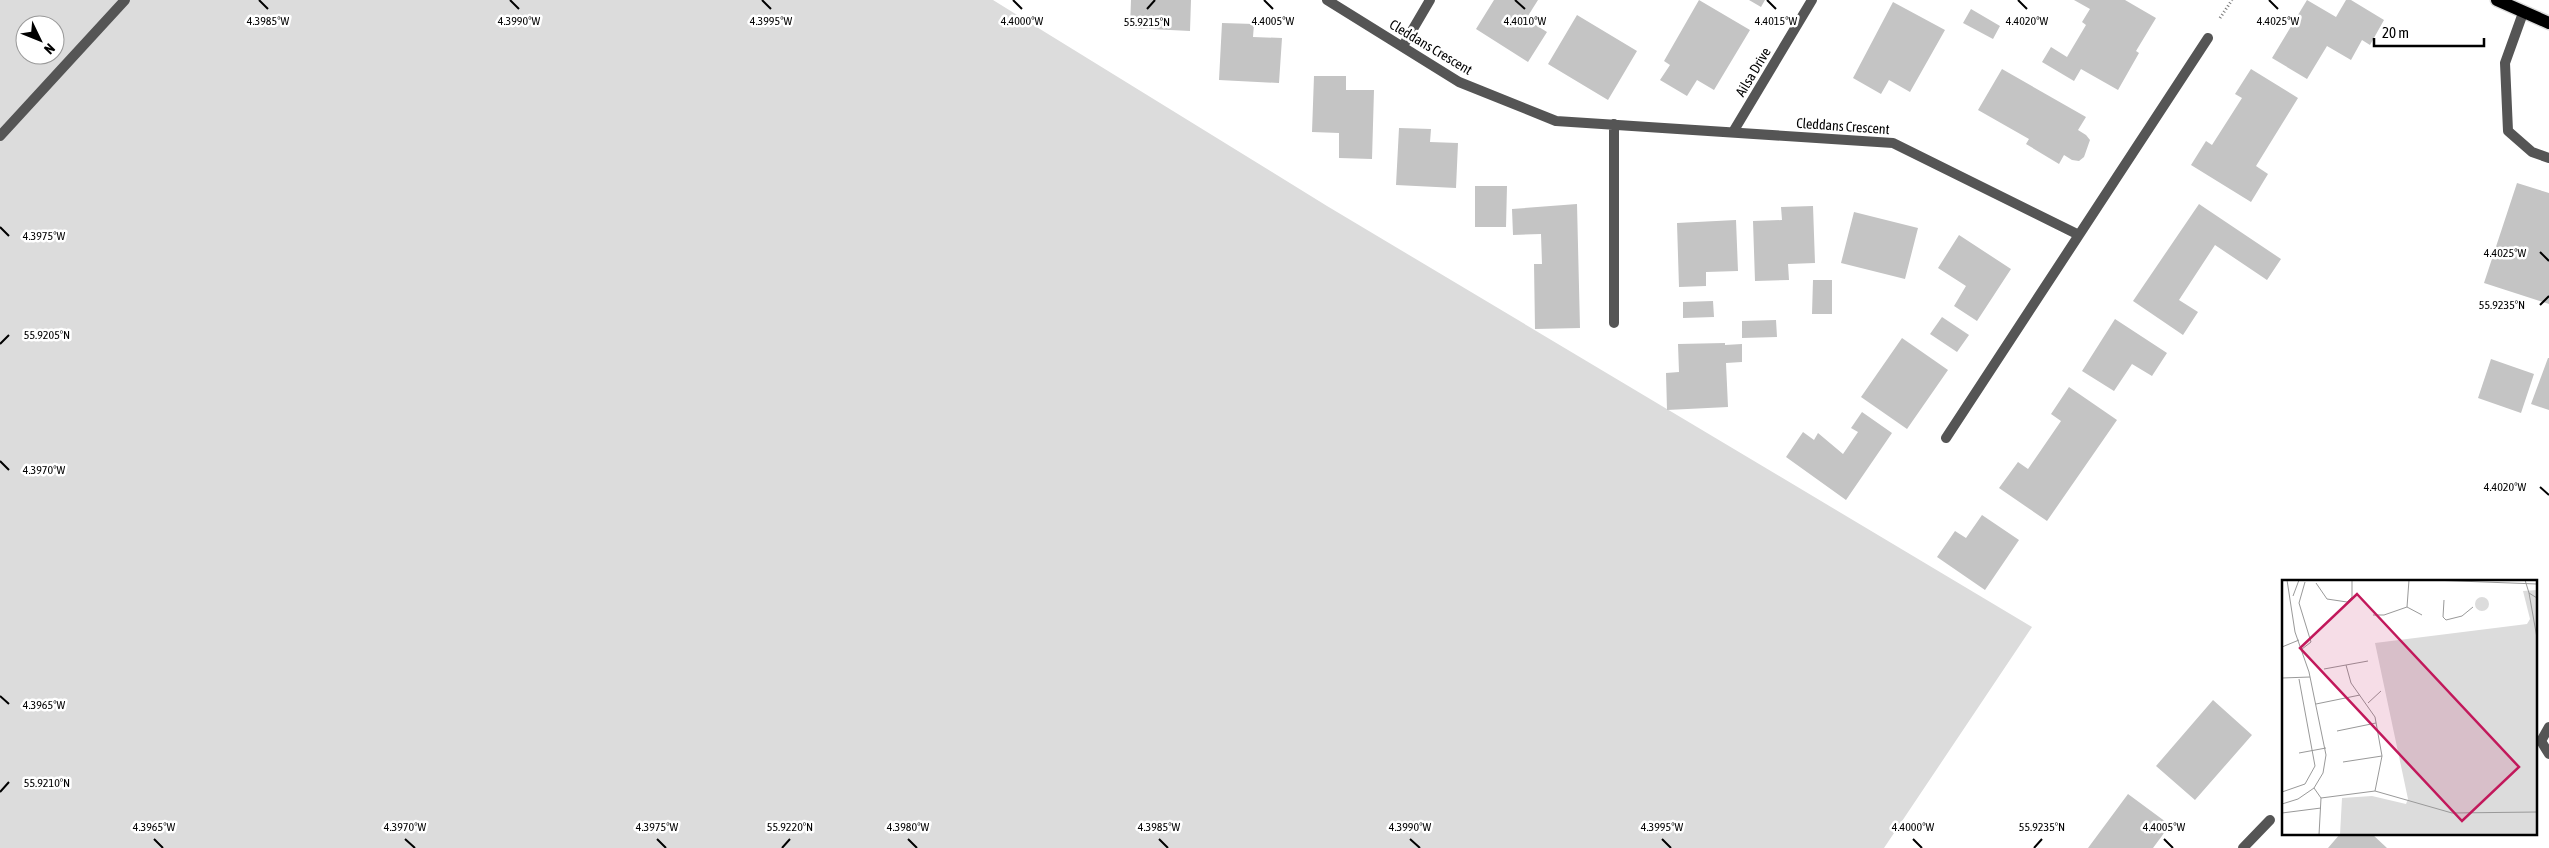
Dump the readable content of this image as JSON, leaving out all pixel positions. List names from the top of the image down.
{
  "streets": {
    "street": ["Cleddans Crescent", "Ailsa Drive"]
  },
  "crossings": [
    ["Cleddans Crescent", "Ailsa Drive"]
  ],
  "scale_bar": "20 m",
  "north": "bottom right",
  "coordinates": [
    "4.3985°W",
    "4.3990°W",
    "4.3995°W",
    "4.4000°W",
    "4.4005°W",
    "4.4015°W",
    "4.4025°W",
    "4.4010°W",
    "4.4020°W",
    "55.9215°N",
    "4.3975°W",
    "55.9235°N",
    "55.9205°N",
    "4.3970°W",
    "4.3965°W",
    "55.9210°N",
    "55.9220°N",
    "4.3980°W"
  ]
}
